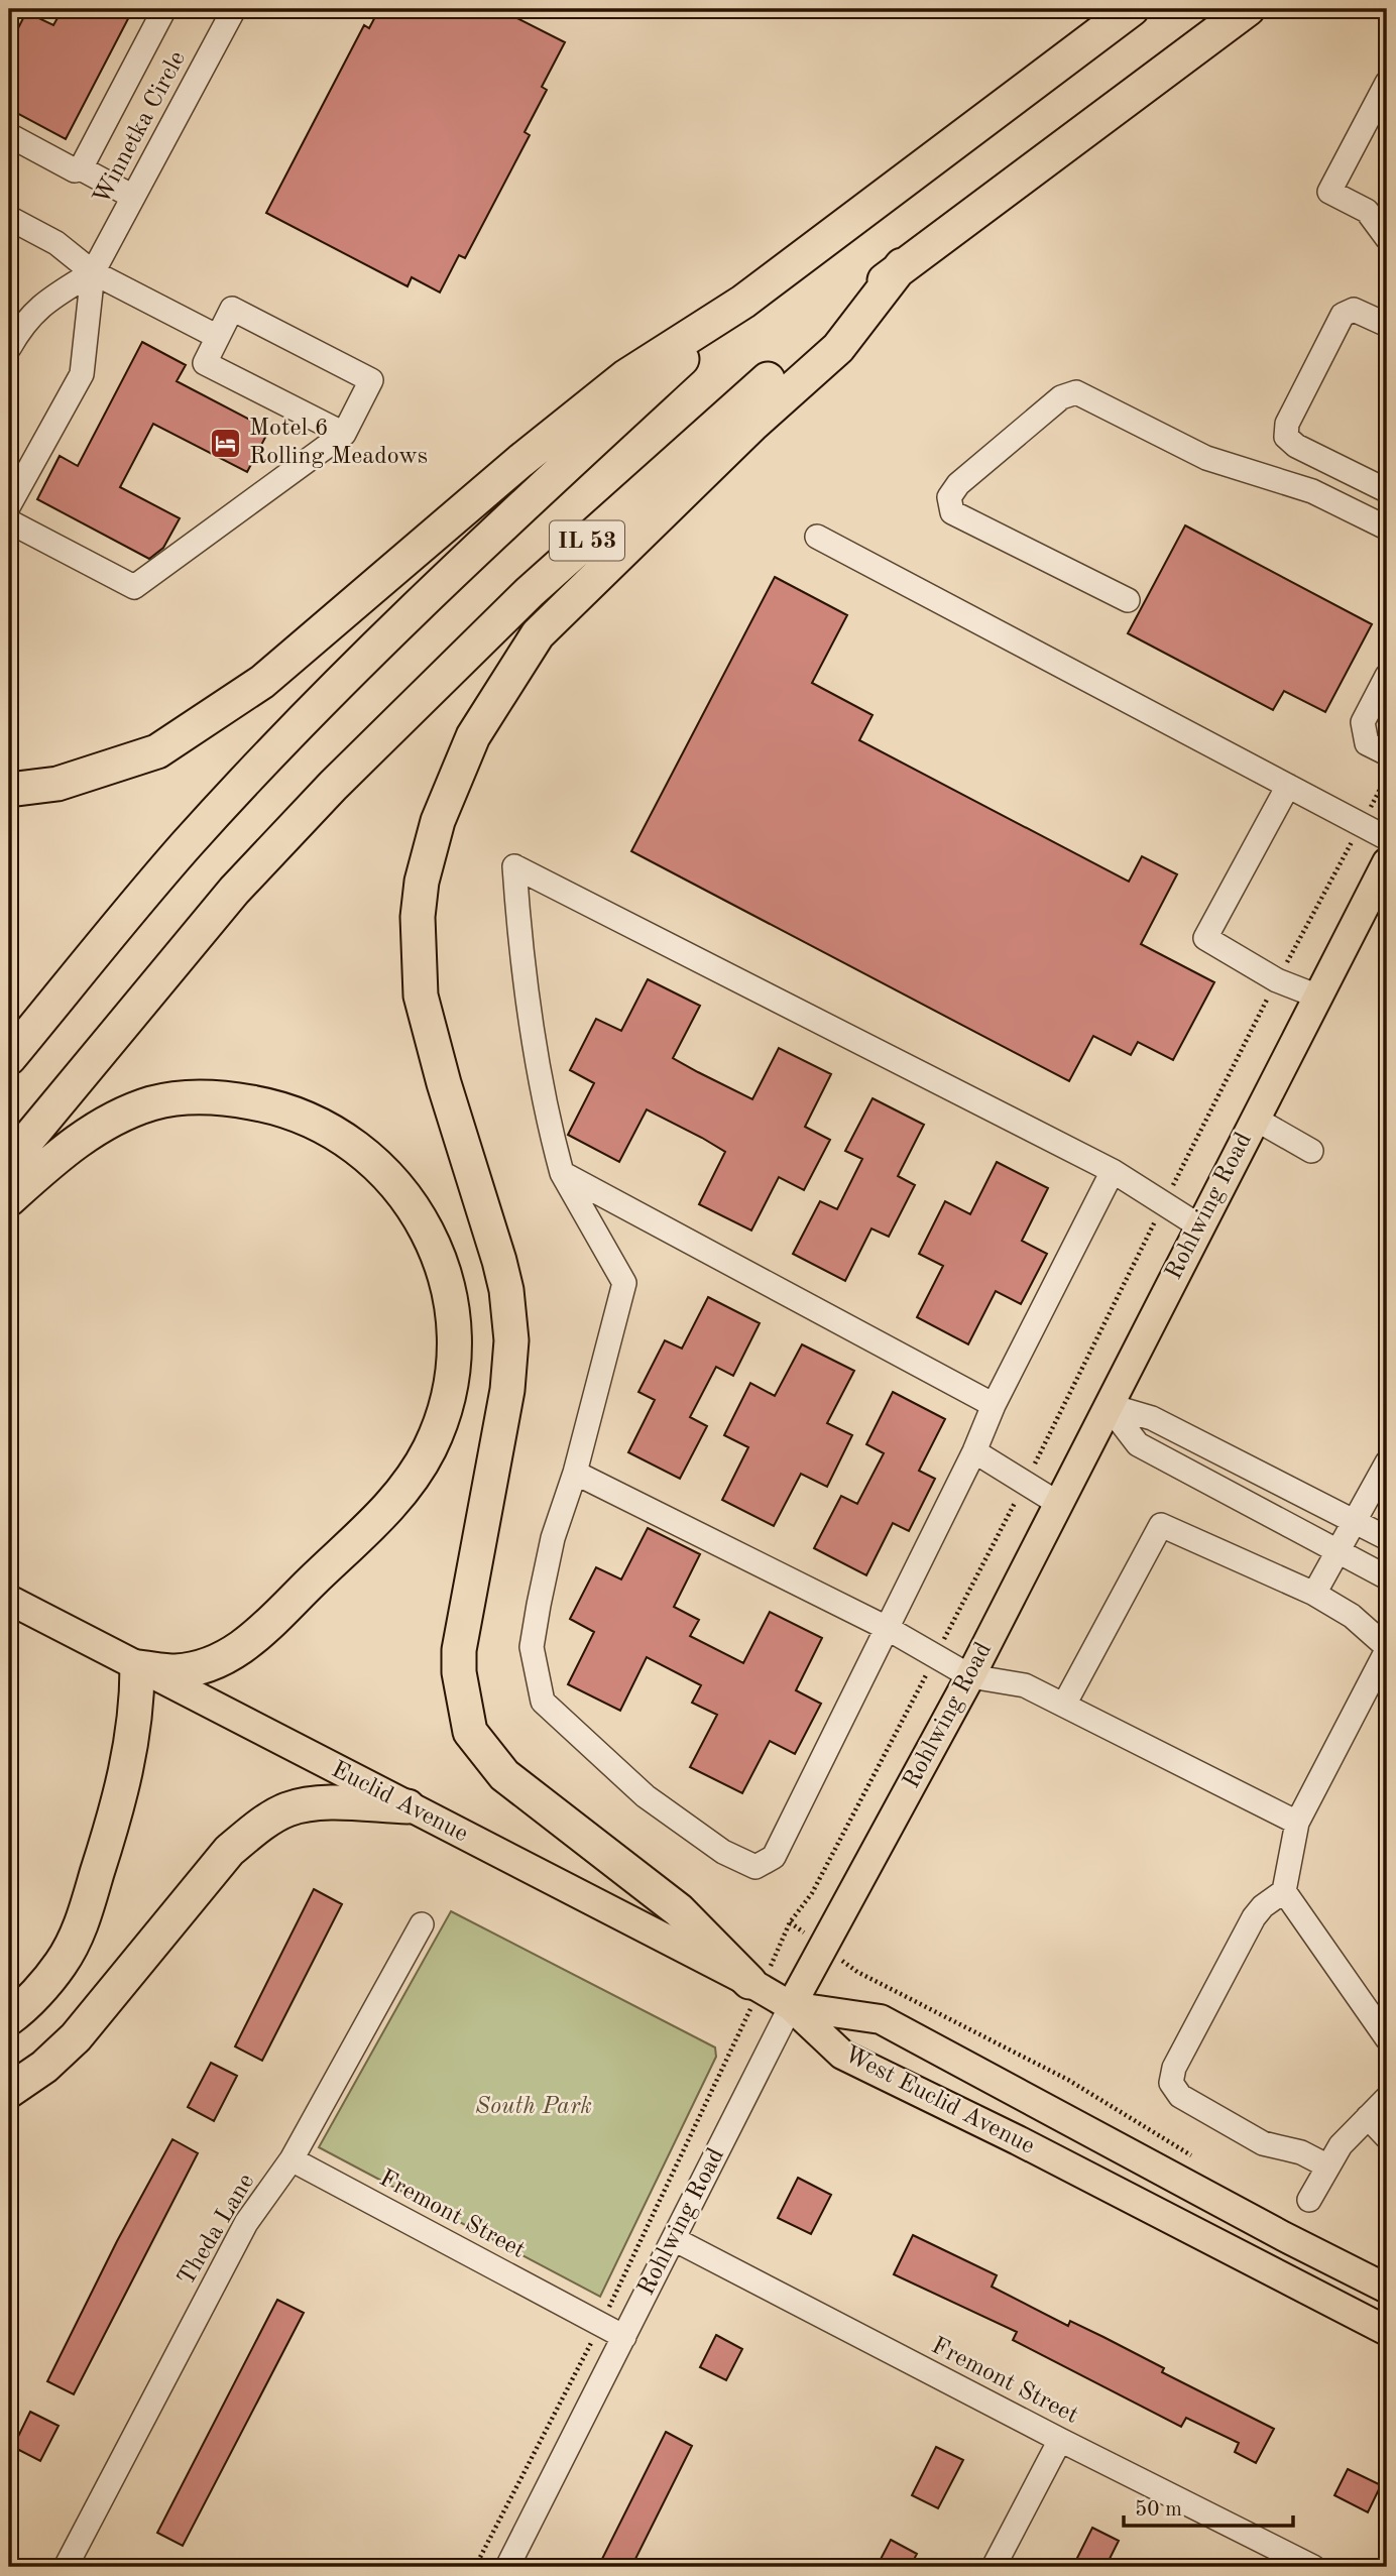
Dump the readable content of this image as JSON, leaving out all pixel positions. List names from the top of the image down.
{
  "streets": {
    "highway": ["IL 53"],
    "main road": ["Rohlwing Road", "Euclid Avenue", "West Euclid Avenue"],
    "street": ["Winnetka Circle", "Fremont Street", "Theda Lane"]
  },
  "crossings": [
    ["Rohlwing Road", "Euclid Avenue"],
    ["Rohlwing Road", "West Euclid Avenue"],
    ["Rohlwing Road", "Fremont Street"],
    ["Euclid Avenue", "West Euclid Avenue"],
    ["Fremont Street", "Theda Lane"]
  ],
  "parks": ["South Park"],
  "places": {
    "hotel": ["Motel 6 Rolling Meadows"]
  },
  "scale_bar": "50 m"
}
